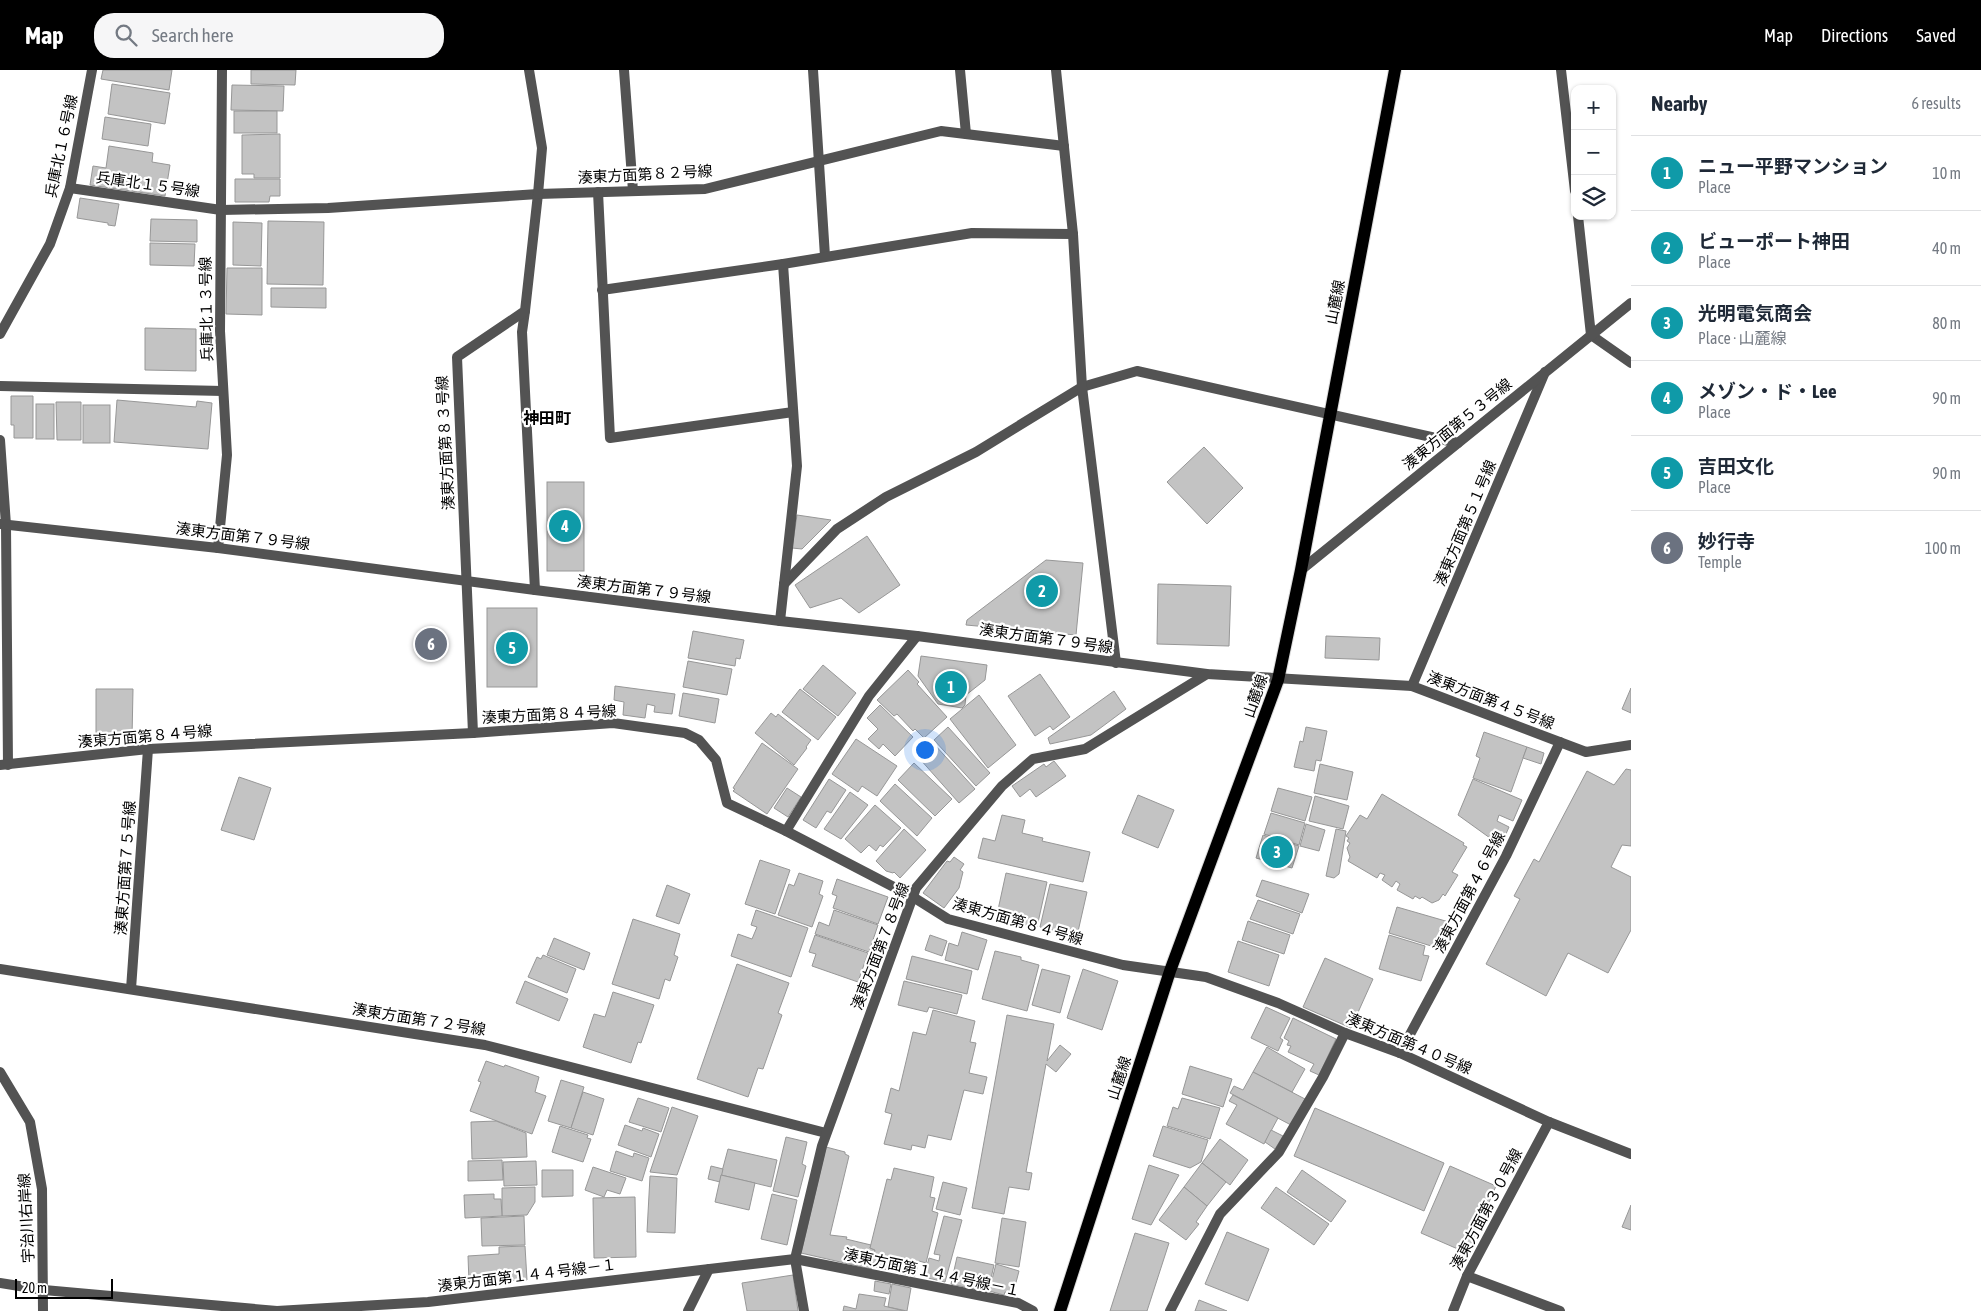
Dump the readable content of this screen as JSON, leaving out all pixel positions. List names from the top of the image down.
{
  "streets": {
    "main road": ["山麓線"],
    "street": [
      "兵庫北１６号線",
      "湊東方面第８２号線",
      "兵庫北１５号線",
      "兵庫北１３号線",
      "湊東方面第５３号線",
      "湊東方面第８３号線",
      "湊東方面第５１号線",
      "湊東方面第７９号線",
      "湊東方面第４５号線",
      "湊東方面第８４号線",
      "湊東方面第７５号線",
      "湊東方面第４６号線",
      "湊東方面第７８号線",
      "湊東方面第７２号線",
      "湊東方面第４０号線",
      "湊東方面第３０号線",
      "宇治川右岸線",
      "湊東方面第１４４号線－１"
    ]
  },
  "crossings": [
    ["兵庫北１６号線", "兵庫北１５号線"],
    ["湊東方面第８２号線", "兵庫北１５号線"],
    ["湊東方面第８２号線", "兵庫北１３号線"],
    ["兵庫北１５号線", "兵庫北１３号線"],
    ["山麓線", "湊東方面第５３号線"],
    ["山麓線", "湊東方面第７９号線"],
    ["山麓線", "湊東方面第４５号線"],
    ["山麓線", "湊東方面第８４号線"],
    ["山麓線", "湊東方面第４０号線"],
    ["兵庫北１３号線", "湊東方面第７９号線"],
    ["湊東方面第５３号線", "湊東方面第５１号線"],
    ["湊東方面第８３号線", "湊東方面第７９号線"],
    ["湊東方面第８３号線", "湊東方面第８４号線"],
    ["湊東方面第５１号線", "湊東方面第４５号線"],
    ["湊東方面第７９号線", "湊東方面第４５号線"],
    ["湊東方面第７９号線", "湊東方面第７８号線"],
    ["湊東方面第４５号線", "湊東方面第４６号線"],
    ["湊東方面第８４号線", "湊東方面第７５号線"],
    ["湊東方面第８４号線", "湊東方面第７８号線"],
    ["湊東方面第８４号線", "湊東方面第４０号線"],
    ["湊東方面第７５号線", "湊東方面第７２号線"],
    ["湊東方面第４６号線", "湊東方面第４０号線"],
    ["湊東方面第７８号線", "湊東方面第７２号線"],
    ["湊東方面第７８号線", "湊東方面第１４４号線－１"],
    ["湊東方面第４０号線", "湊東方面第３０号線"],
    ["宇治川右岸線", "湊東方面第１４４号線－１"]
  ],
  "districts": ["神田町"],
  "scale_bar": "20 m",
  "page": {
    "header": "Map",
    "search": "Search here",
    "nav": ["Map", "Directions", "Saved"],
    "heading": ["Nearby", "6 results"],
    "map_buttons": ["+", "−"],
    "list": [
      {
        "mark": "1",
        "name": "ニュー平野マンション",
        "note": "Place",
        "value": "10 m"
      },
      {
        "mark": "2",
        "name": "ビューポート神田",
        "note": "Place",
        "value": "40 m"
      },
      {
        "mark": "3",
        "name": "光明電気商会",
        "note": "Place · 山麓線",
        "value": "80 m"
      },
      {
        "mark": "4",
        "name": "メゾン・ド・Lee",
        "note": "Place",
        "value": "90 m"
      },
      {
        "mark": "5",
        "name": "吉田文化",
        "note": "Place",
        "value": "90 m"
      },
      {
        "mark": "6",
        "name": "妙行寺",
        "note": "Temple",
        "value": "100 m"
      }
    ],
    "pins": [
      "4",
      "2",
      "6",
      "5",
      "1",
      "3"
    ],
    "scale": "20 m"
  }
}
